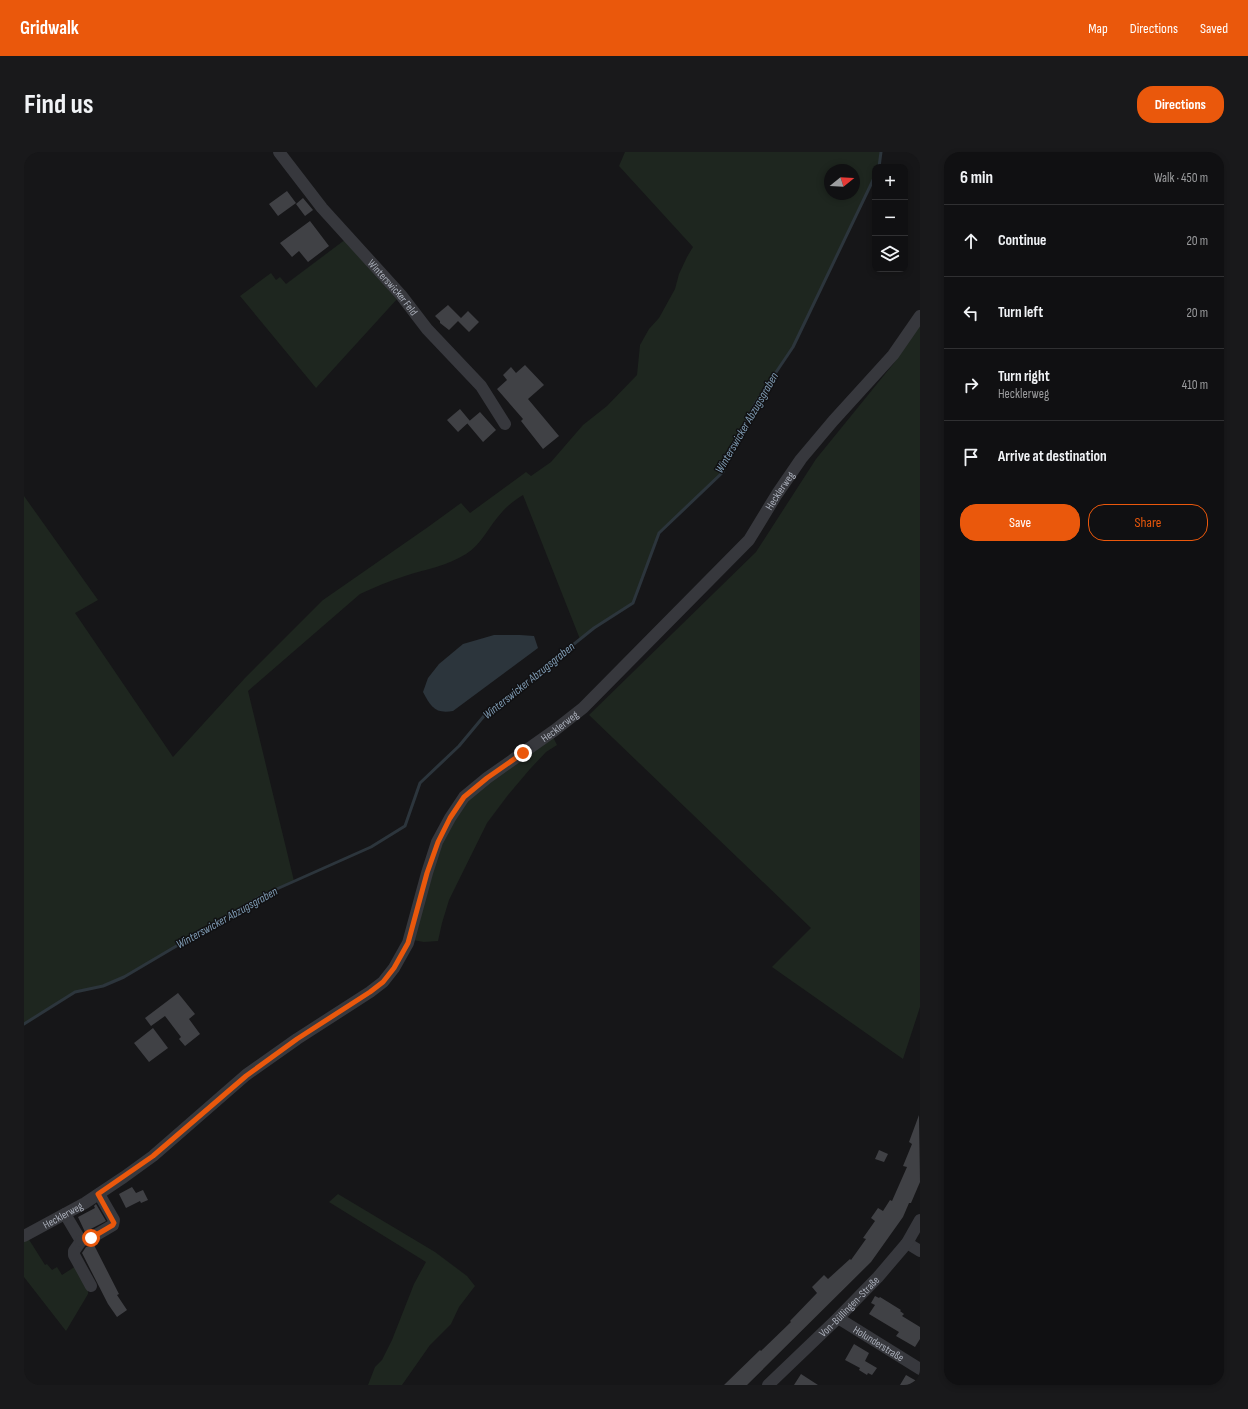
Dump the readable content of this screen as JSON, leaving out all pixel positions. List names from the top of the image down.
{
  "streets": {
    "street": [
      "Winterswicker Feld",
      "Hecklerweg",
      "Von-Büllingen-Straße",
      "Holunderstraße"
    ]
  },
  "crossings": [
    ["Von-Büllingen-Straße", "Holunderstraße"]
  ],
  "water": ["Winterswicker Abzugsgraben"],
  "north": "right",
  "page": {
    "header": "Gridwalk",
    "nav": ["Map", "Directions", "Saved"],
    "buttons": [
      "Directions",
      ["Save", "Share"]
    ],
    "title": "Find us",
    "heading": ["6 min", "Walk · 450 m"],
    "map_buttons": ["+", "−"],
    "list": [
      ["Continue", "20 m"],
      ["Turn left", "20 m"],
      ["Turn right", "Hecklerweg", "410 m"],
      "Arrive at destination"
    ]
  }
}
